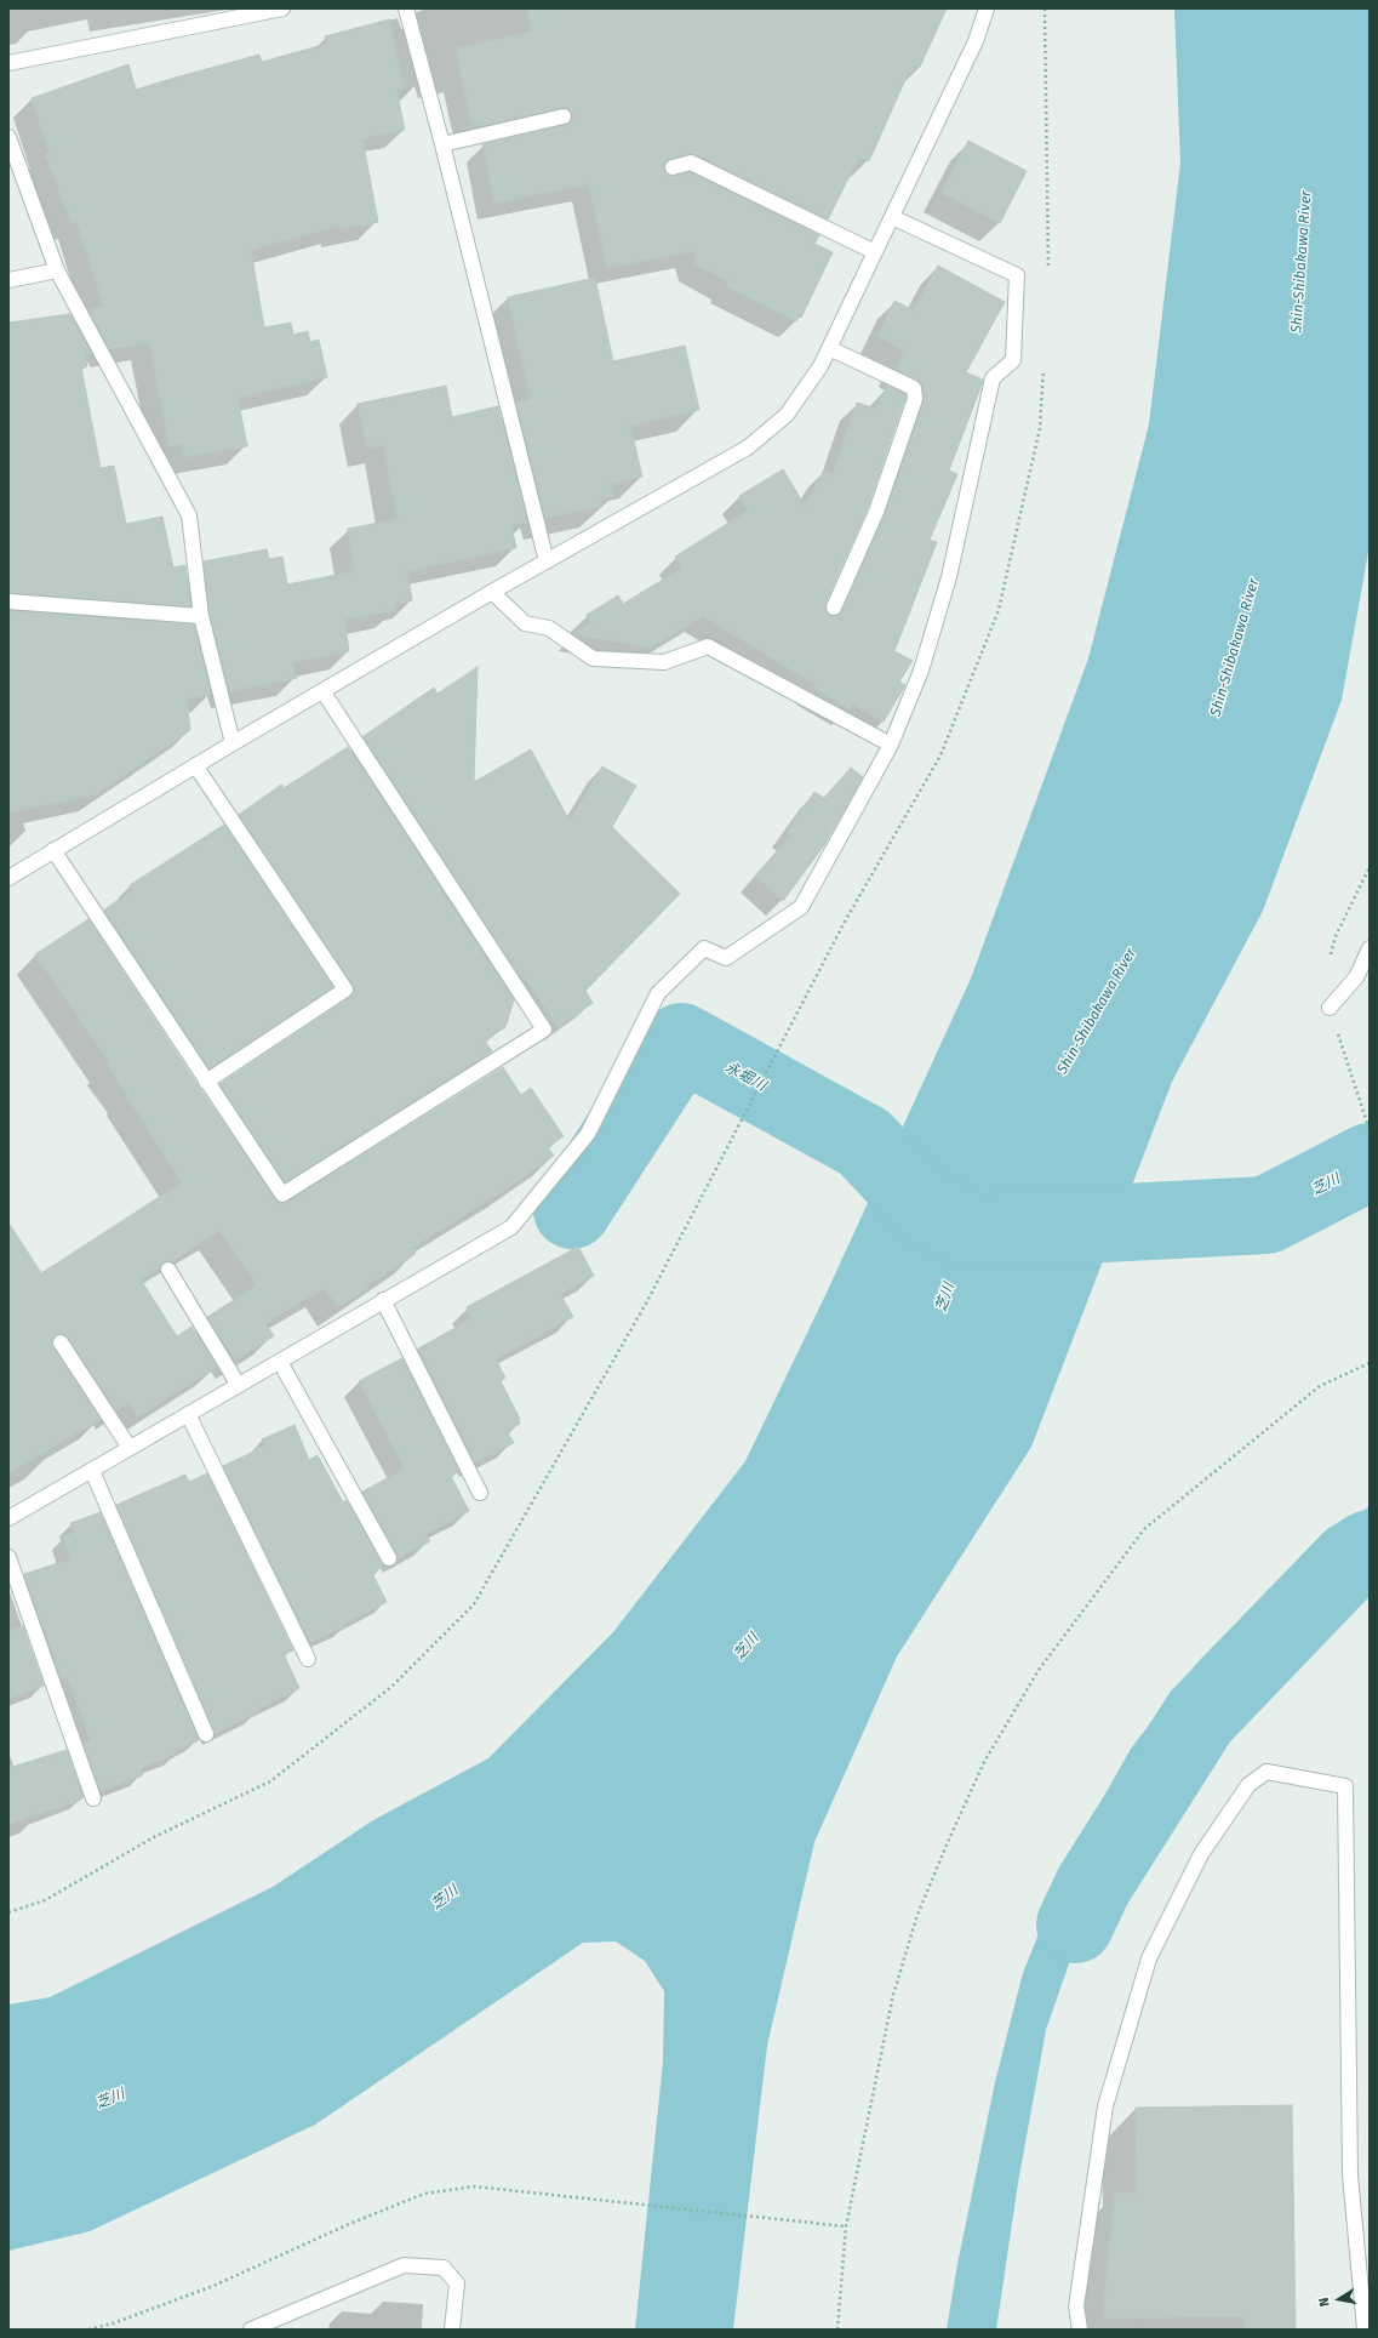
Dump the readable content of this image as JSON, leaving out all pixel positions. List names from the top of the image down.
{
  "water": ["Shin-Shibakawa River", "永堀川", "芝川"],
  "north": "left"
}
